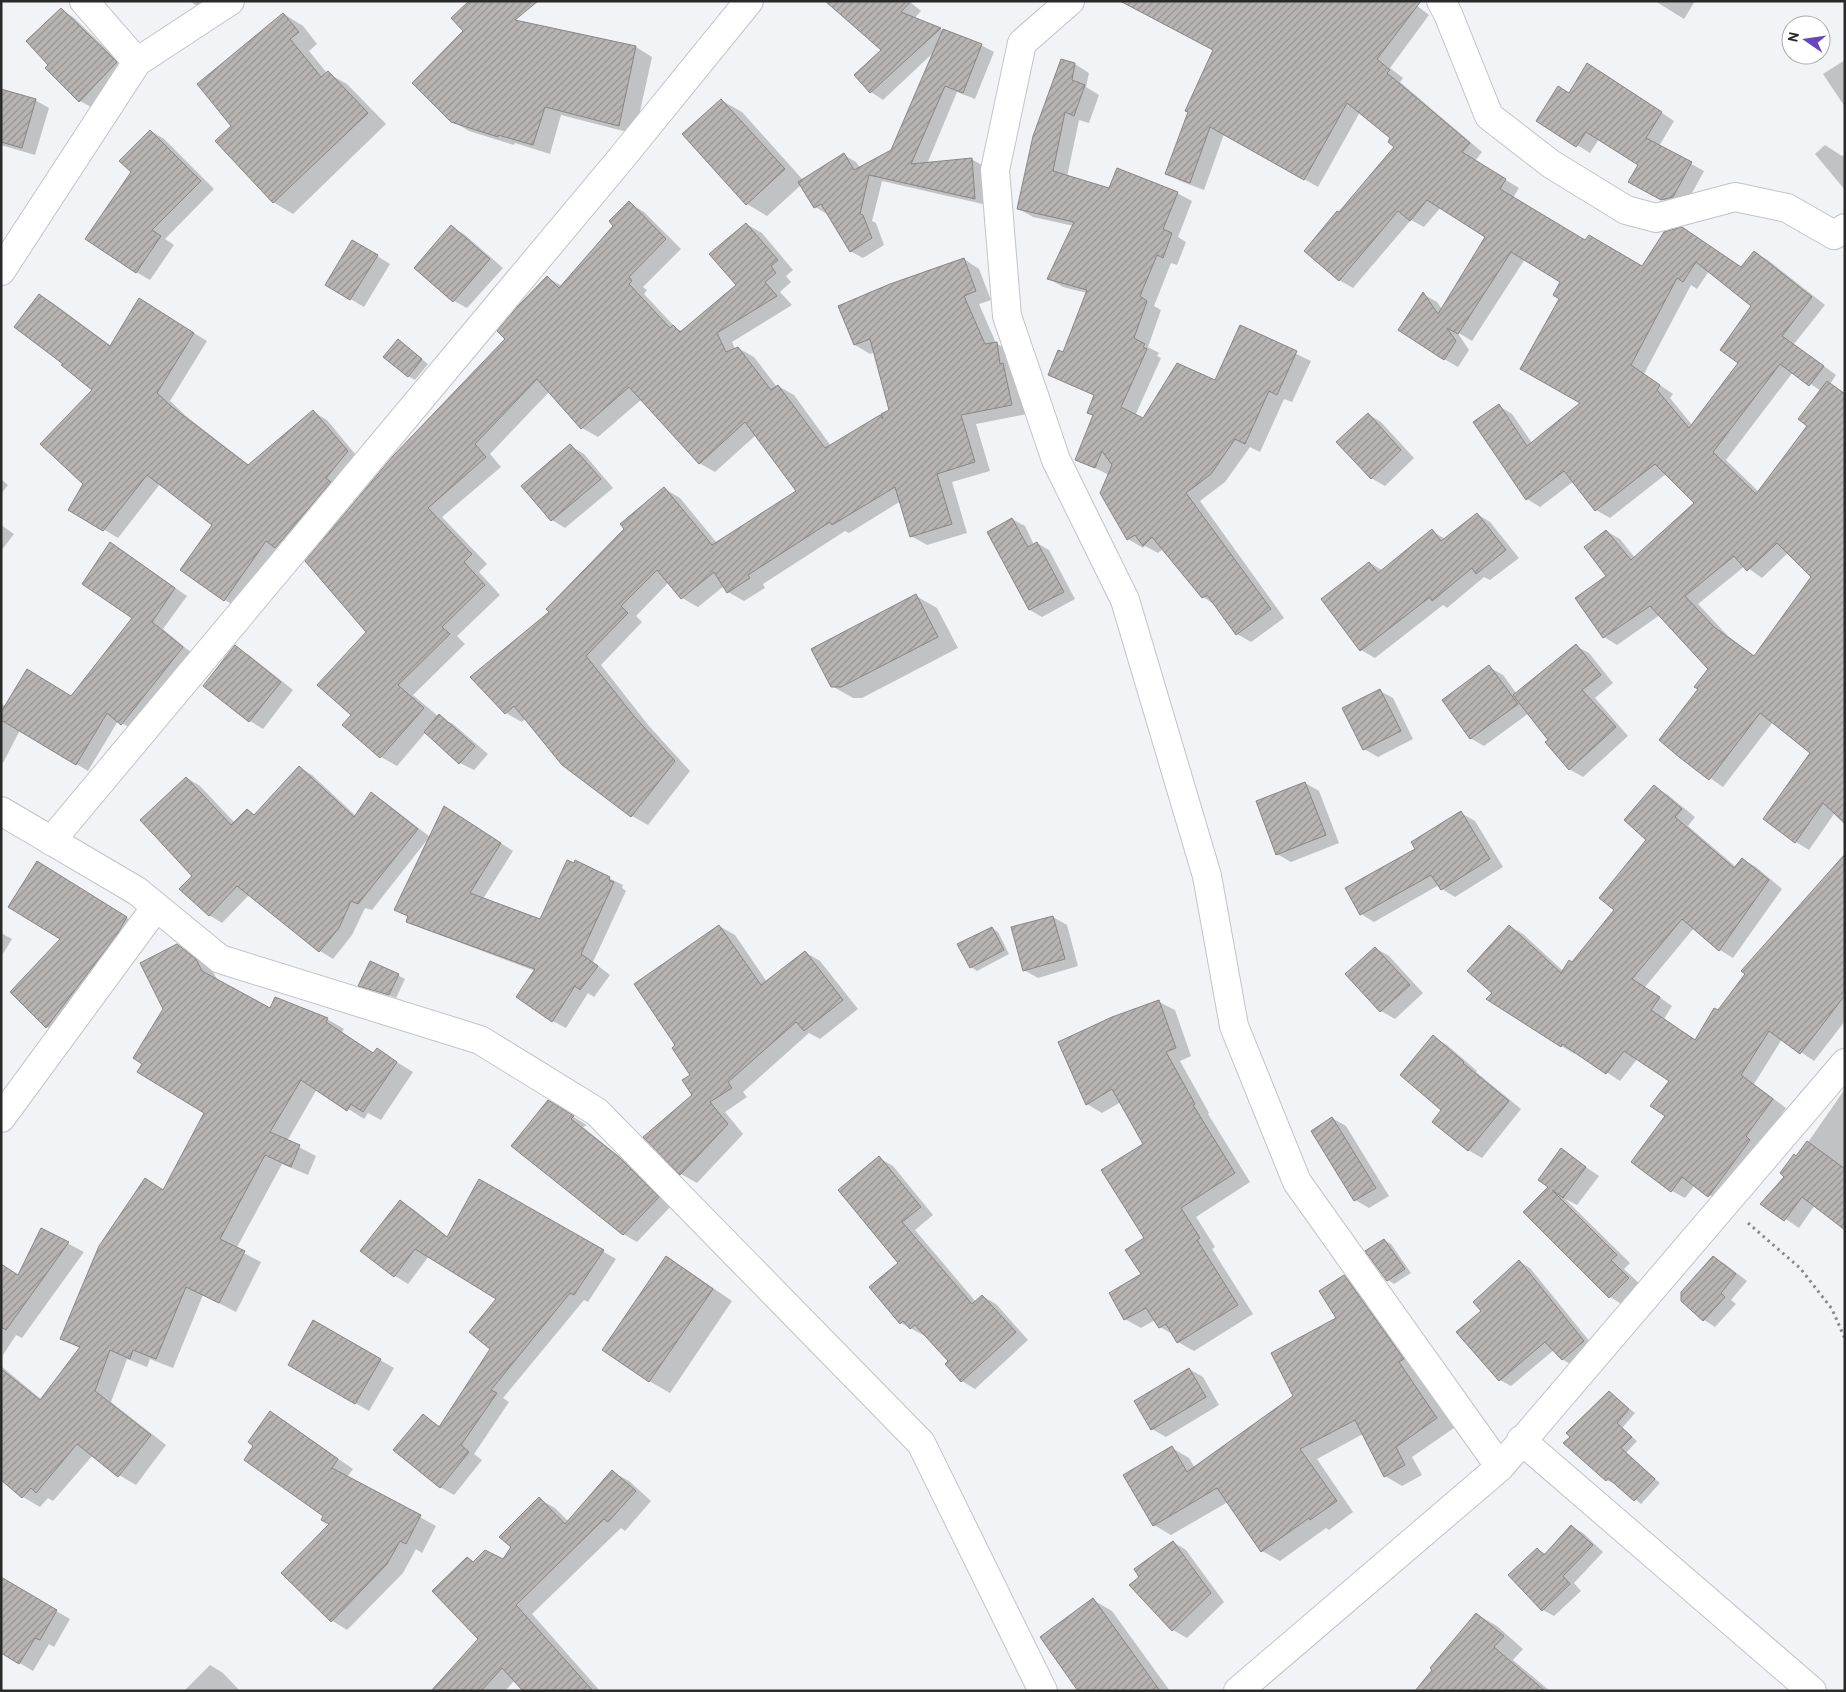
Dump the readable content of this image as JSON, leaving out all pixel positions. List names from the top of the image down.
{
  "north": "left"
}
